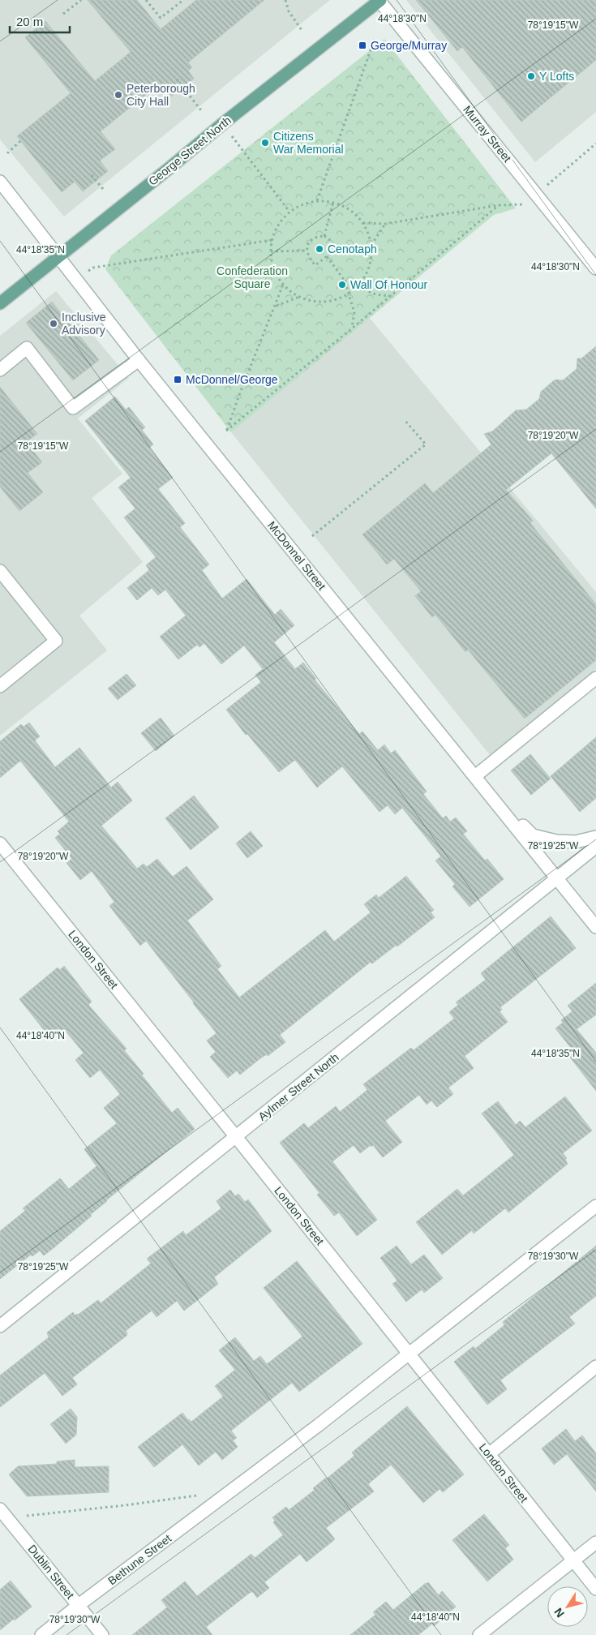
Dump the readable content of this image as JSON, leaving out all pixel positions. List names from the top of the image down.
{
  "streets": {
    "main road": ["George Street North"],
    "street": [
      "Murray Street",
      "McDonnel Street",
      "London Street",
      "Aylmer Street North",
      "Bethune Street",
      "Dublin Street"
    ]
  },
  "crossings": [
    ["Murray Street", "George Street North"],
    ["George Street North", "McDonnel Street"],
    ["McDonnel Street", "Aylmer Street North"],
    ["London Street", "Aylmer Street North"],
    ["London Street", "Bethune Street"],
    ["Bethune Street", "Dublin Street"]
  ],
  "parks": ["Confederation Square"],
  "places": {
    "transit": ["George/Murray", "McDonnel/George"],
    "other": [
      "Y Lofts",
      "Peterborough City Hall",
      "Citizens War Memorial",
      "Cenotaph",
      "Wall Of Honour",
      "Inclusive Advisory"
    ]
  },
  "scale_bar": "20 m",
  "north": "bottom left",
  "coordinates": [
    "44°18'30\"N",
    "78°19'15\"W",
    "44°18'35\"N",
    "78°19'20\"W",
    "78°19'25\"W",
    "44°18'40\"N",
    "78°19'30\"W"
  ]
}
